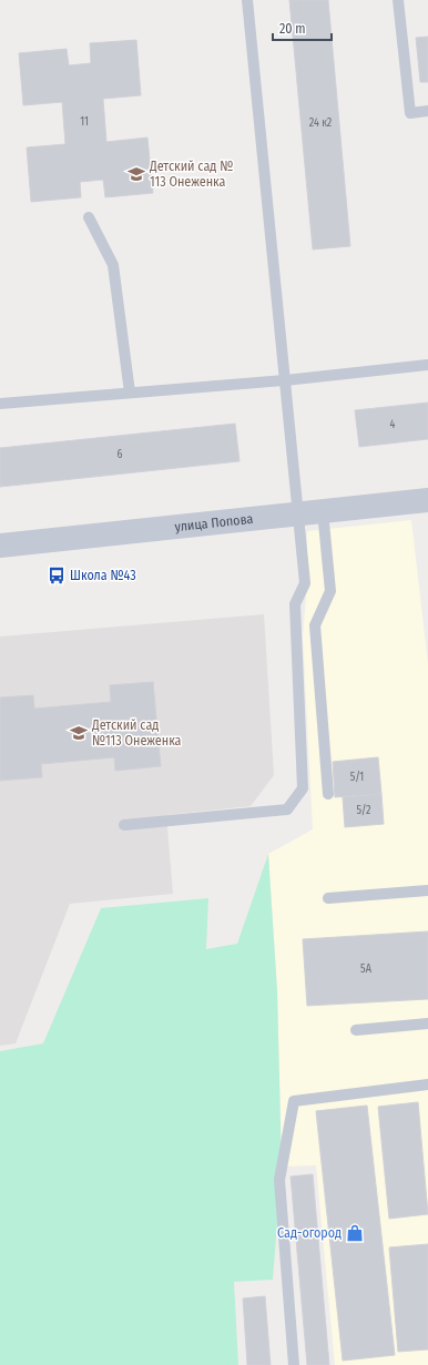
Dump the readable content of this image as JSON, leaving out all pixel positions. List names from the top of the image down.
{
  "streets": {
    "street": ["улица Попова"]
  },
  "places": {
    "school or university": ["Детский сад № 113 Онеженка", "Детский сад №113 Онеженка"],
    "bus stop": ["Школа №43"],
    "shop": ["Сад-огород"]
  },
  "house_numbers": [
    "11",
    "24 к2",
    "4",
    "6",
    "5/1",
    "5/2",
    "5А"
  ],
  "scale_bar": "20 m"
}
